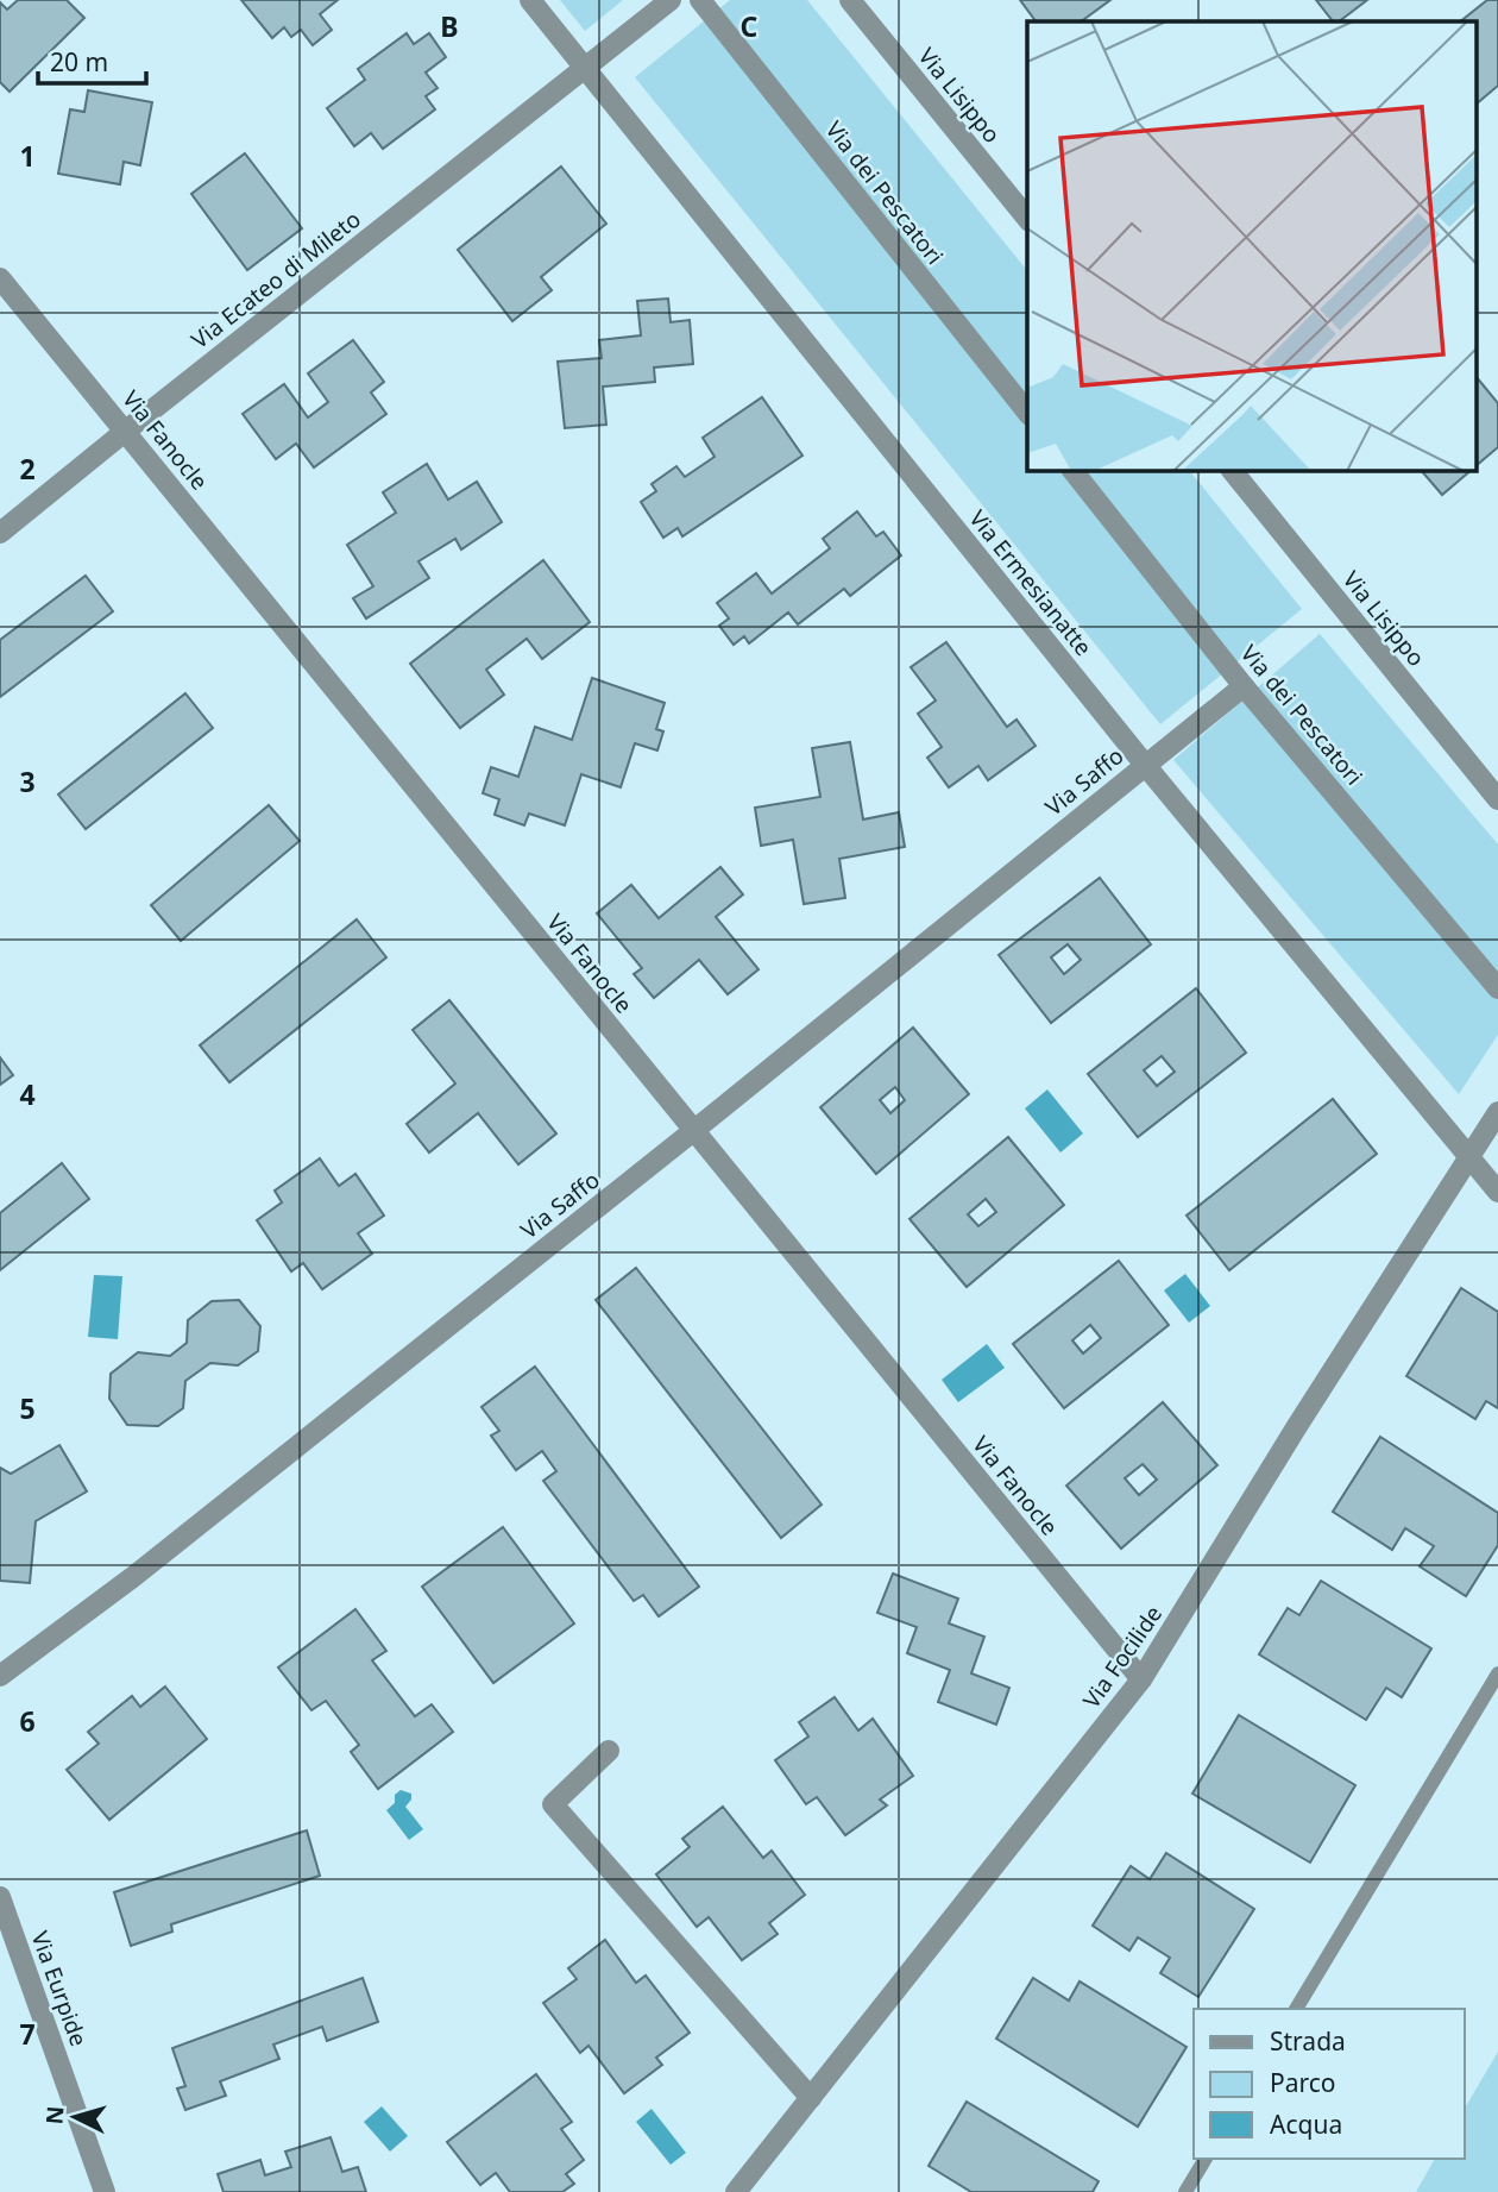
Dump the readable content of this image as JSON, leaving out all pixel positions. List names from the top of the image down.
{
  "streets": {
    "street": [
      "Via Lisippo",
      "Via dei Pescatori",
      "Via Ecateo di Mileto",
      "Via Fanocle",
      "Via Ermesianatte",
      "Via Saffo",
      "Via Focilide",
      "Via Eurpide"
    ]
  },
  "crossings": [
    ["Via dei Pescatori", "Via Saffo"],
    ["Via Ecateo di Mileto", "Via Fanocle"],
    ["Via Ecateo di Mileto", "Via Ermesianatte"],
    ["Via Fanocle", "Via Saffo"],
    ["Via Fanocle", "Via Focilide"],
    ["Via Ermesianatte", "Via Saffo"],
    ["Via Ermesianatte", "Via Focilide"]
  ],
  "legend": ["Strada", "Parco", "Acqua"],
  "scale_bar": "20 m",
  "north": "left",
  "grid": {
    "columns": ["B", "C"],
    "rows": [
      "1",
      "2",
      "3",
      "4",
      "5",
      "6",
      "7"
    ]
  }
}
